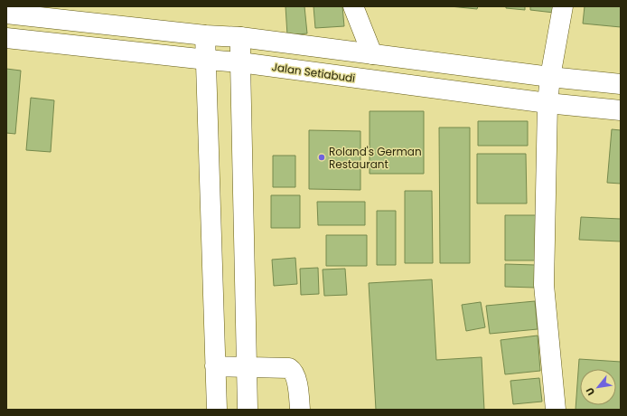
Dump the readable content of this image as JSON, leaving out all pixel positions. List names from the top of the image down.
{
  "streets": {
    "main road": ["Jalan Setiabudi"]
  },
  "places": ["Roland's German Restaurant"],
  "north": "bottom left"
}
